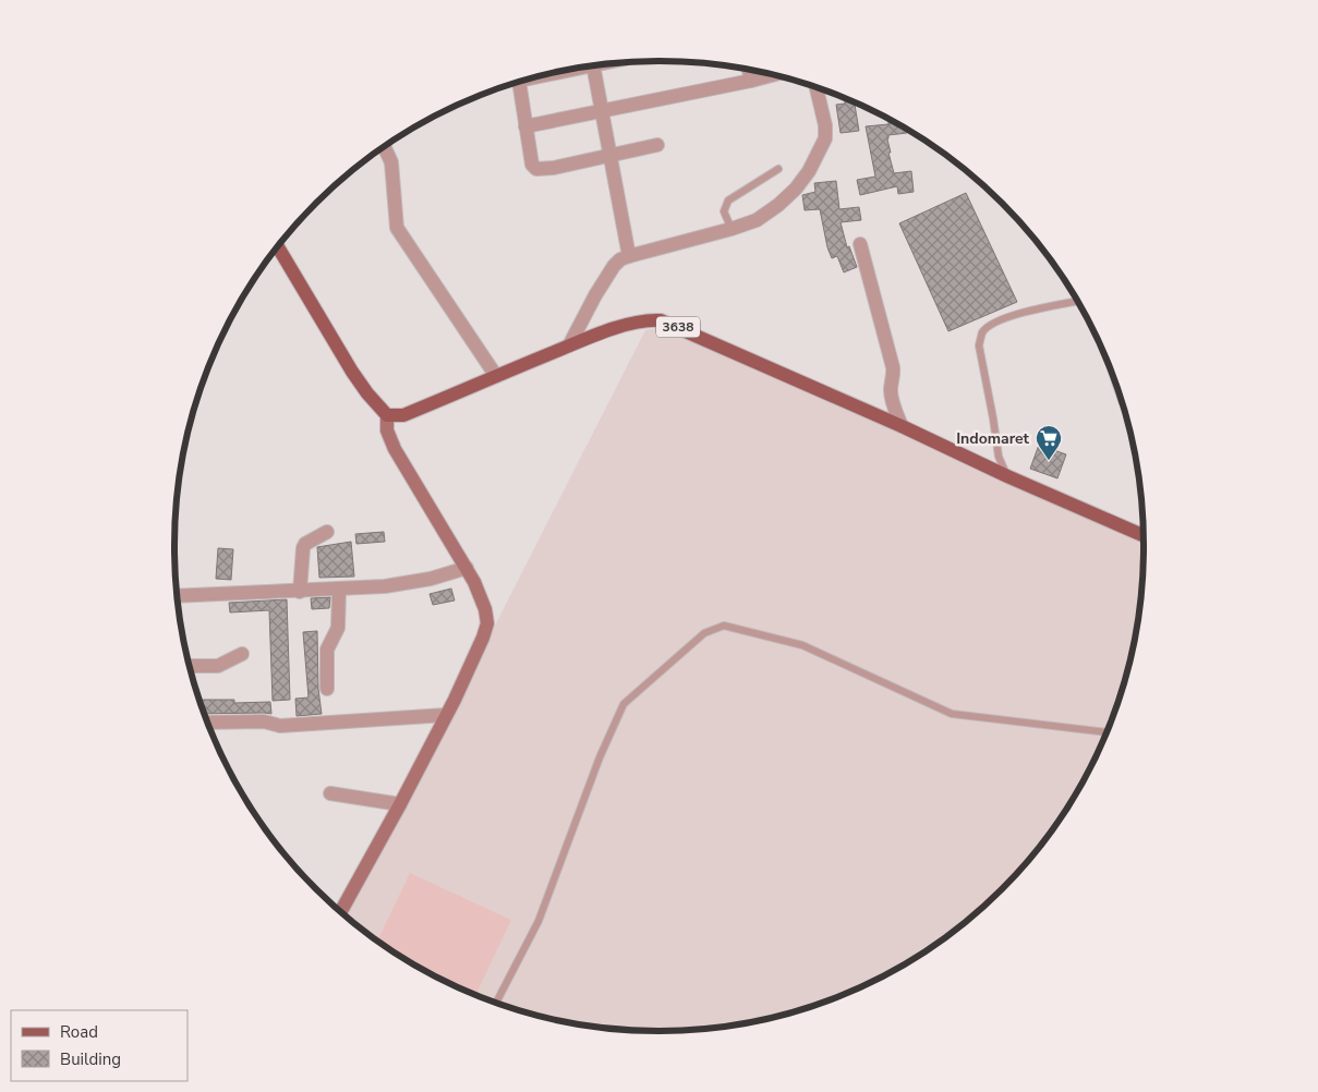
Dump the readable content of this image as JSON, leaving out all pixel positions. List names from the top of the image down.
{
  "streets": {
    "main road": ["3638"]
  },
  "places": {
    "supermarket": ["Indomaret"]
  },
  "legend": ["Road", "Building"]
}
